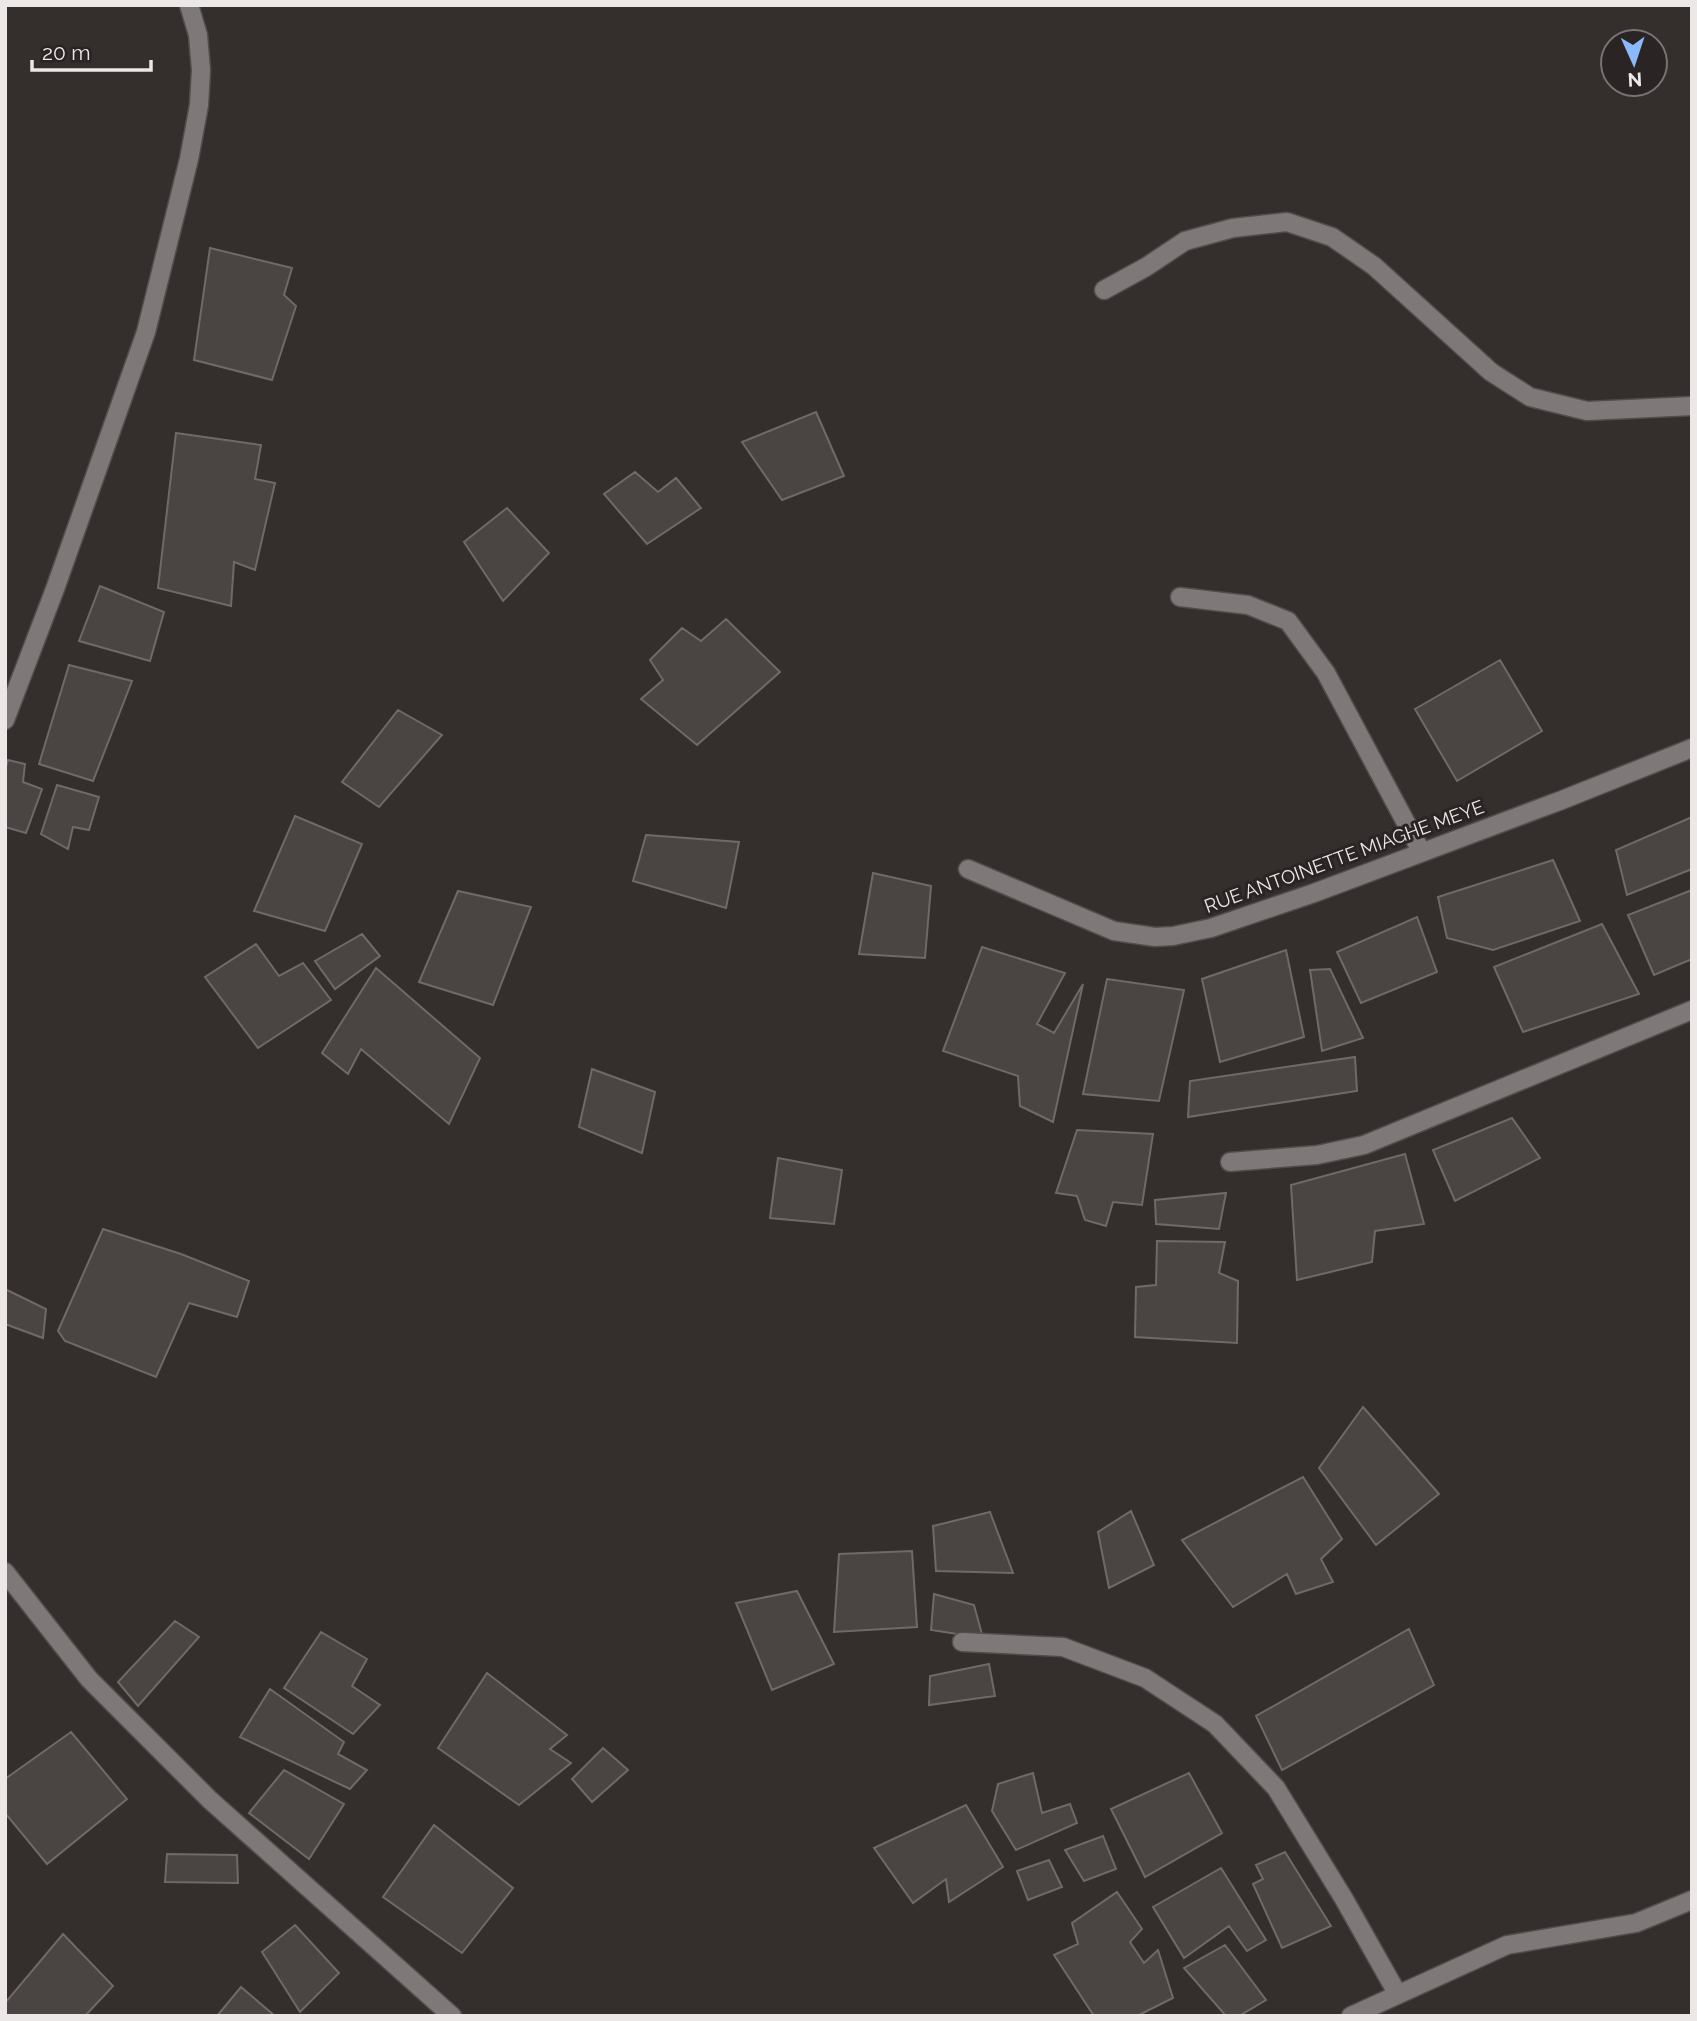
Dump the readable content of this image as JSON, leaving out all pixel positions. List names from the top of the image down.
{
  "streets": {
    "street": ["RUE ANTOINETTE MIAGHE MEYE"]
  },
  "scale_bar": "20 m",
  "north": "bottom"
}
